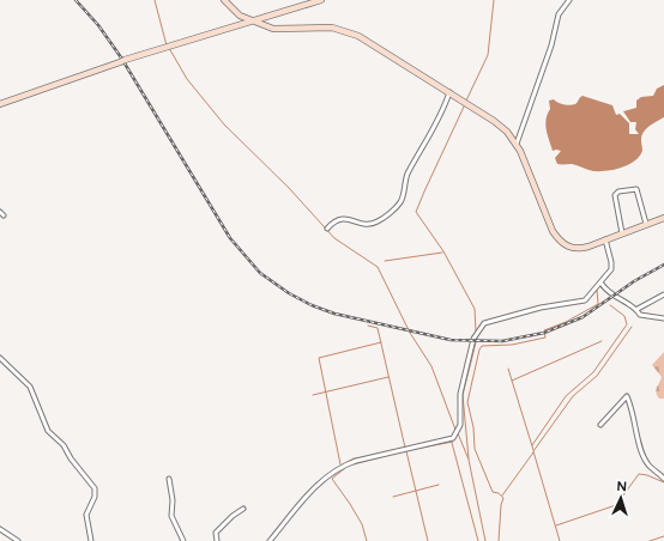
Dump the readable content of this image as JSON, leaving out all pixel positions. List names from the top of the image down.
{
  "north": "top"
}
